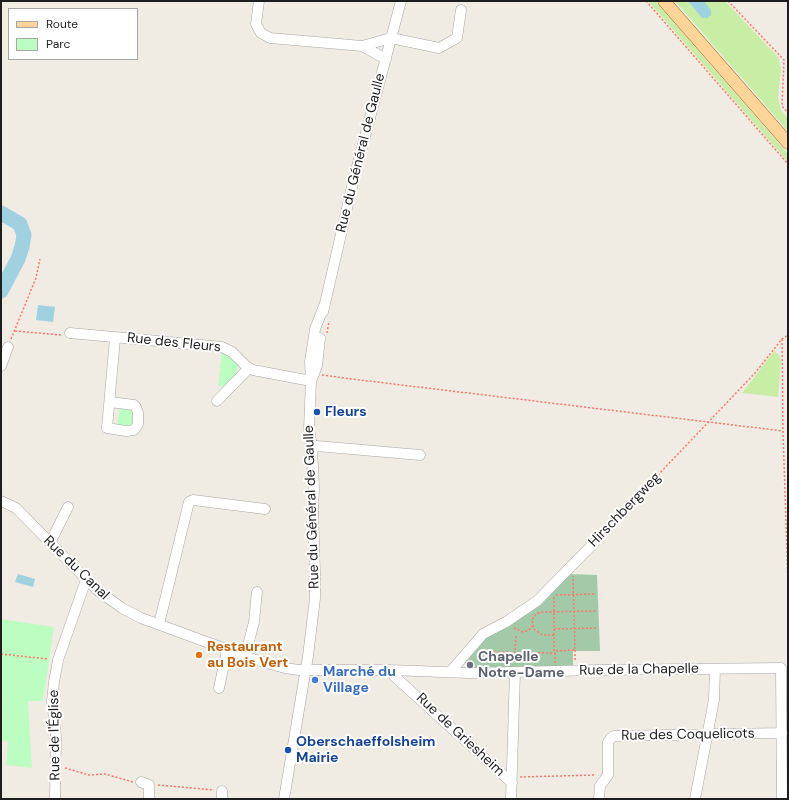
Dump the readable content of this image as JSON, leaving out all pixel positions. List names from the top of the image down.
{
  "streets": {
    "street": [
      "Rue du Général de Gaulle",
      "Rue des Fleurs",
      "Hirschbergweg",
      "Rue du Canal",
      "Rue de la Chapelle",
      "Rue de l'Église",
      "Rue de Griesheim",
      "Rue des Coquelicots"
    ]
  },
  "crossings": [
    ["Rue du Général de Gaulle", "Rue des Fleurs"],
    ["Rue du Général de Gaulle", "Rue du Canal"],
    ["Rue du Général de Gaulle", "Rue de la Chapelle"],
    ["Hirschbergweg", "Rue de la Chapelle"],
    ["Rue du Canal", "Rue de la Chapelle"],
    ["Rue du Canal", "Rue de l'Église"],
    ["Rue de la Chapelle", "Rue de Griesheim"],
    ["Rue de la Chapelle", "Rue des Coquelicots"]
  ],
  "places": [
    "Fleurs",
    "Restaurant au Bois Vert",
    "Chapelle Notre-Dame",
    "Marché du Village",
    "Oberschaeffolsheim Mairie"
  ],
  "legend": ["Route", "Parc"]
}
